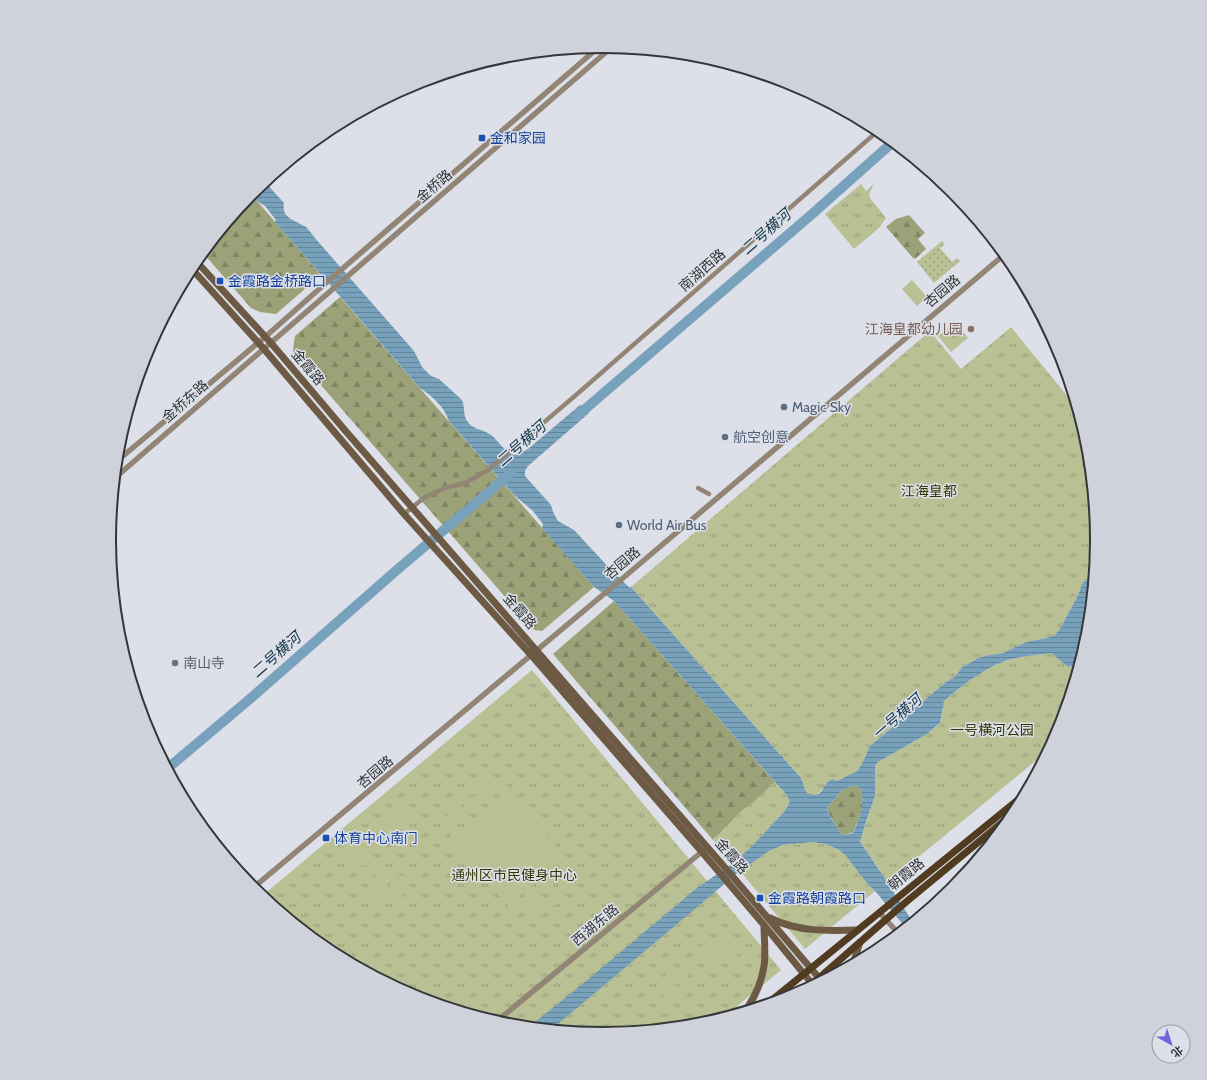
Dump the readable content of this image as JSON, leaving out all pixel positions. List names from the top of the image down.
{
  "streets": {
    "main road": ["金霞路", "朝霞路"],
    "street": [
      "金桥路",
      "南湖西路",
      "杏园路",
      "金桥东路",
      "西湖东路"
    ]
  },
  "crossings": [
    ["金桥路", "金霞路"],
    ["金桥路", "金桥东路"],
    ["南湖西路", "金霞路"],
    ["杏园路", "金霞路"],
    ["金霞路", "金桥东路"],
    ["金霞路", "朝霞路"],
    ["金霞路", "西湖东路"]
  ],
  "water": ["二号横河", "一号横河"],
  "parks": ["江海皇都", "一号横河公园", "通州区市民健身中心"],
  "places": {
    "transit": [
      "金和家园",
      "金霞路金桥路口",
      "体育中心南门",
      "金霞路朝霞路口"
    ],
    "other": [
      "江海皇都幼儿园",
      "Magic Sky",
      "航空创意",
      "World Air Bus",
      "南山寺"
    ]
  },
  "north": "bottom right"
}
